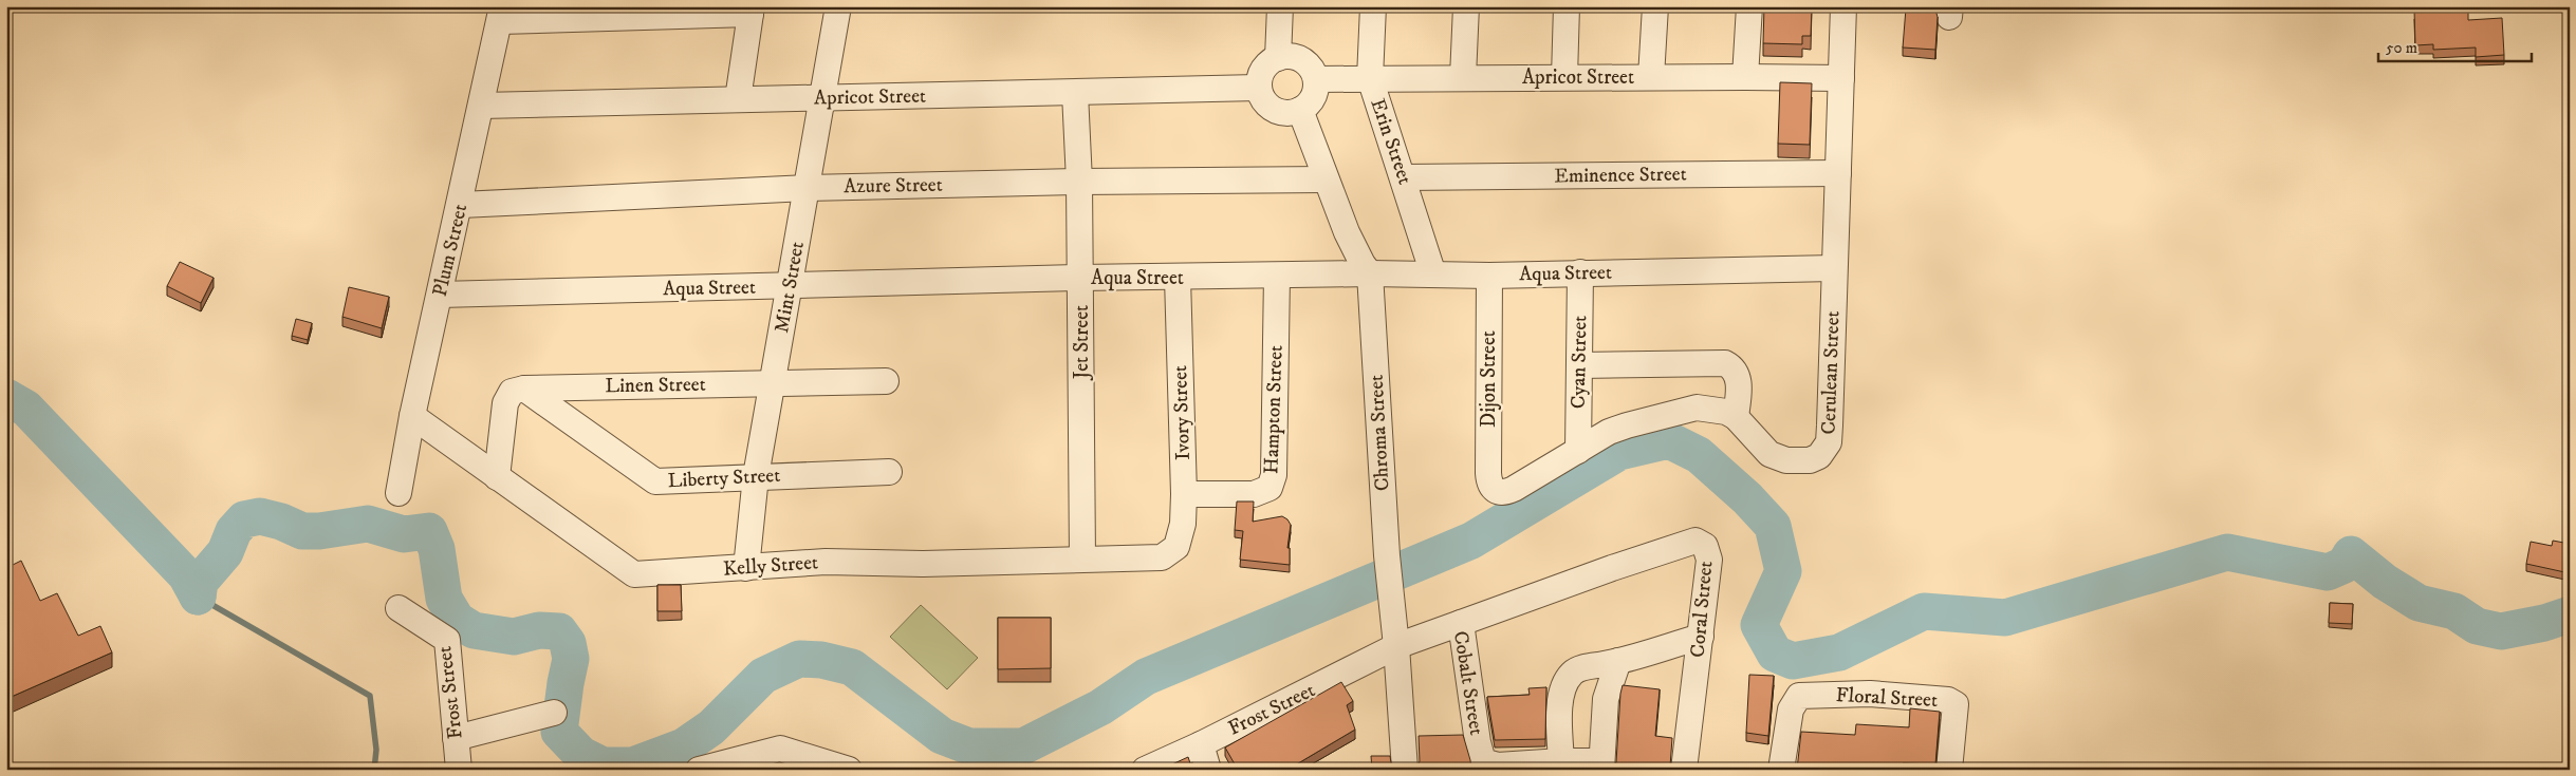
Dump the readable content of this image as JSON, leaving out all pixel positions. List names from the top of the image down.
{
  "streets": {
    "street": [
      "Apricot Street",
      "Erin Street",
      "Eminence Street",
      "Azure Street",
      "Plum Street",
      "Aqua Street",
      "Mint Street",
      "Jet Street",
      "Cyan Street",
      "Cerulean Street",
      "Dijon Street",
      "Linen Street",
      "Hampton Street",
      "Ivory Street",
      "Chroma Street",
      "Liberty Street",
      "Kelly Street",
      "Coral Street",
      "Cobalt Street",
      "Frost Street",
      "Floral Street"
    ]
  },
  "crossings": [
    ["Apricot Street", "Erin Street"],
    ["Apricot Street", "Plum Street"],
    ["Apricot Street", "Mint Street"],
    ["Apricot Street", "Jet Street"],
    ["Apricot Street", "Cerulean Street"],
    ["Apricot Street", "Chroma Street"],
    ["Erin Street", "Eminence Street"],
    ["Erin Street", "Aqua Street"],
    ["Eminence Street", "Cerulean Street"],
    ["Azure Street", "Plum Street"],
    ["Azure Street", "Mint Street"],
    ["Azure Street", "Jet Street"],
    ["Azure Street", "Chroma Street"],
    ["Plum Street", "Aqua Street"],
    ["Plum Street", "Kelly Street"],
    ["Aqua Street", "Mint Street"],
    ["Aqua Street", "Jet Street"],
    ["Aqua Street", "Cyan Street"],
    ["Aqua Street", "Cerulean Street"],
    ["Aqua Street", "Dijon Street"],
    ["Aqua Street", "Hampton Street"],
    ["Aqua Street", "Ivory Street"],
    ["Aqua Street", "Chroma Street"],
    ["Mint Street", "Linen Street"],
    ["Mint Street", "Liberty Street"],
    ["Mint Street", "Kelly Street"],
    ["Jet Street", "Kelly Street"],
    ["Cyan Street", "Dijon Street"],
    ["Linen Street", "Liberty Street"],
    ["Hampton Street", "Ivory Street"],
    ["Ivory Street", "Kelly Street"],
    ["Chroma Street", "Cobalt Street"],
    ["Chroma Street", "Frost Street"],
    ["Coral Street", "Cobalt Street"],
    ["Cobalt Street", "Frost Street"]
  ],
  "scale_bar": "50 m"
}
